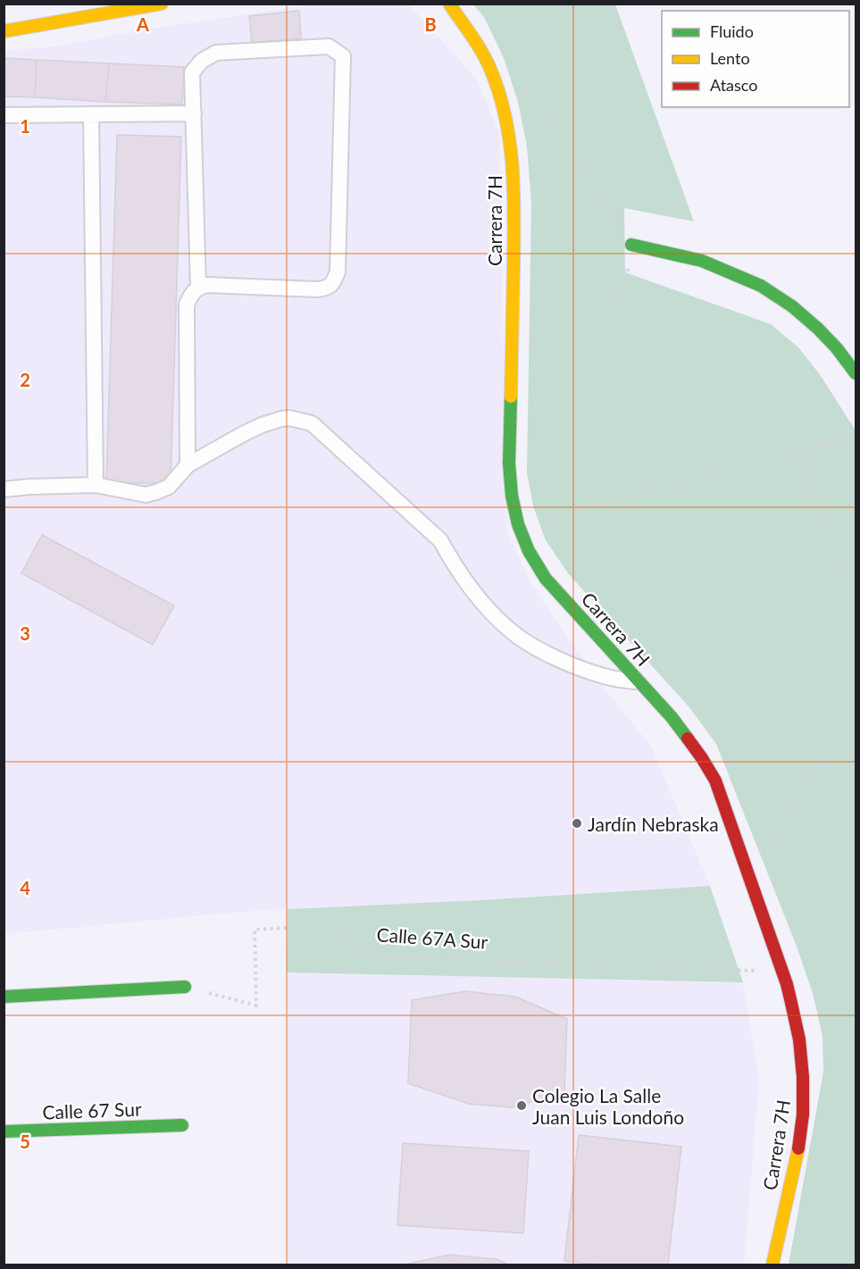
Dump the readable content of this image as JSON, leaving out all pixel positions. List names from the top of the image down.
{
  "streets": {
    "street": ["Carrera 7H", "Calle 67 Sur"],
    "path": ["Calle 67A Sur"]
  },
  "crossings": [
    ["Carrera 7H", "Calle 67A Sur"]
  ],
  "places": ["Jardín Nebraska", "Colegio La Salle Juan Luis Londoño"],
  "legend": ["Fluido", "Lento", "Atasco"],
  "grid": {
    "columns": ["A", "B"],
    "rows": [
      "1",
      "2",
      "3",
      "4",
      "5"
    ]
  }
}
